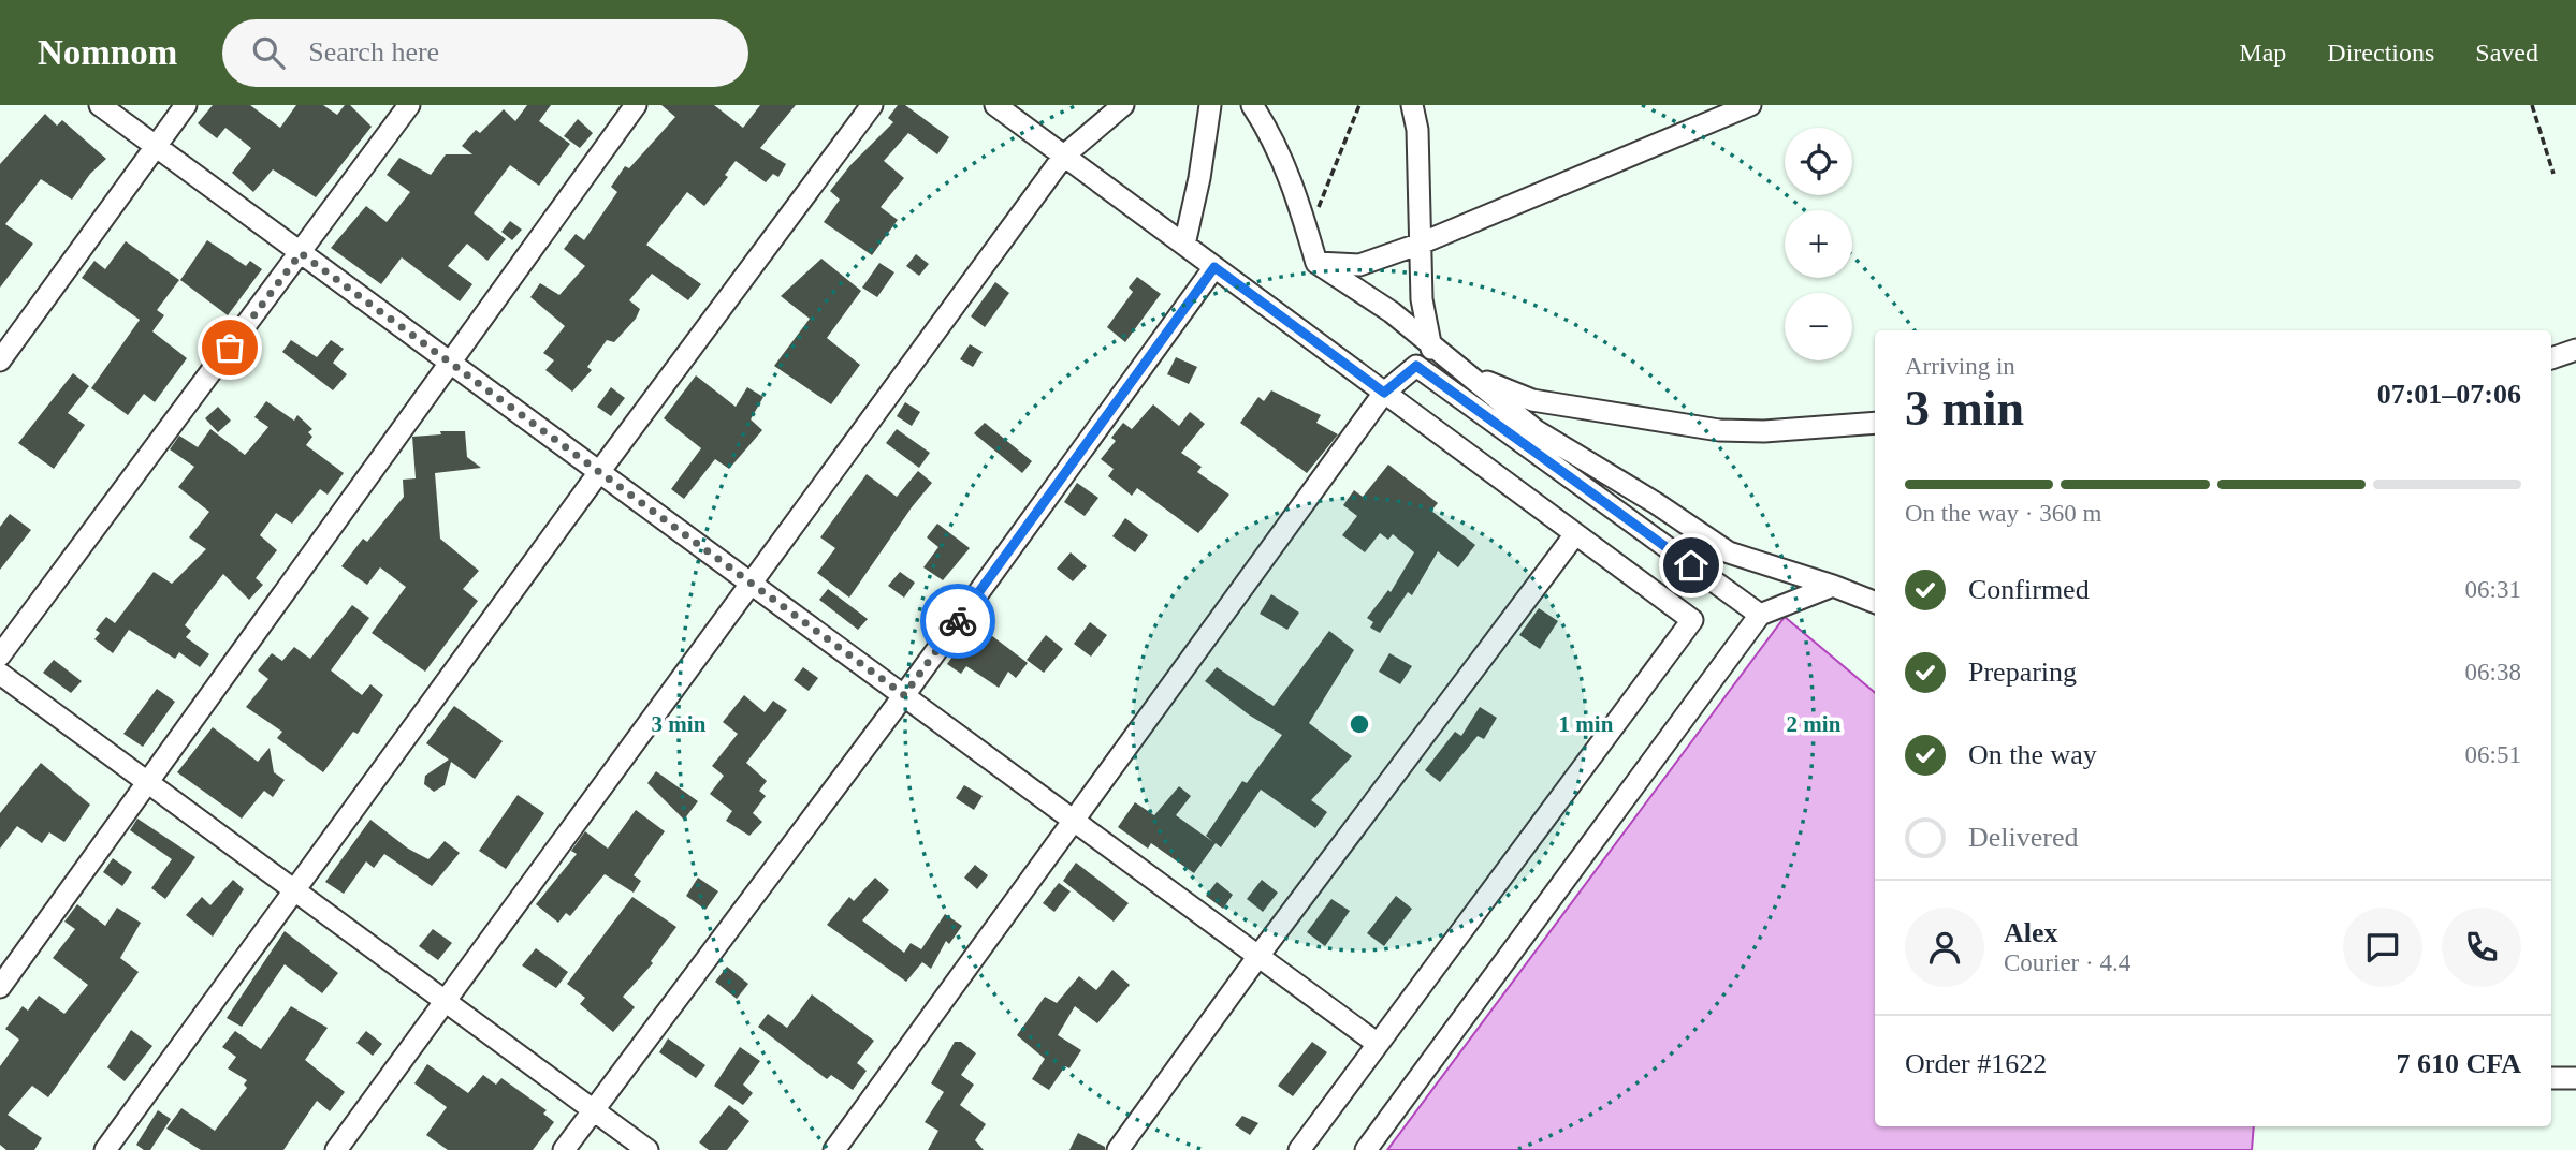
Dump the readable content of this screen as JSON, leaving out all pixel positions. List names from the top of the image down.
{
  "page": {
    "header": "Nomnom",
    "search": "Search here",
    "nav": ["Map", "Directions", "Saved"],
    "map_buttons": ["+", "−"],
    "heading": ["3 min", "Arriving in", "07:01–07:06"],
    "panel": [
      "Alex",
      "Courier · 4.4",
      "Order #1622",
      "7 610 CFA"
    ],
    "bar": "On the way · 360 m",
    "list": [
      ["Confirmed", "06:31"],
      ["Preparing", "06:38"],
      ["On the way", "06:51"],
      "Delivered"
    ]
  },
  "rings": ["1 min", "2 min", "3 min"]
}
